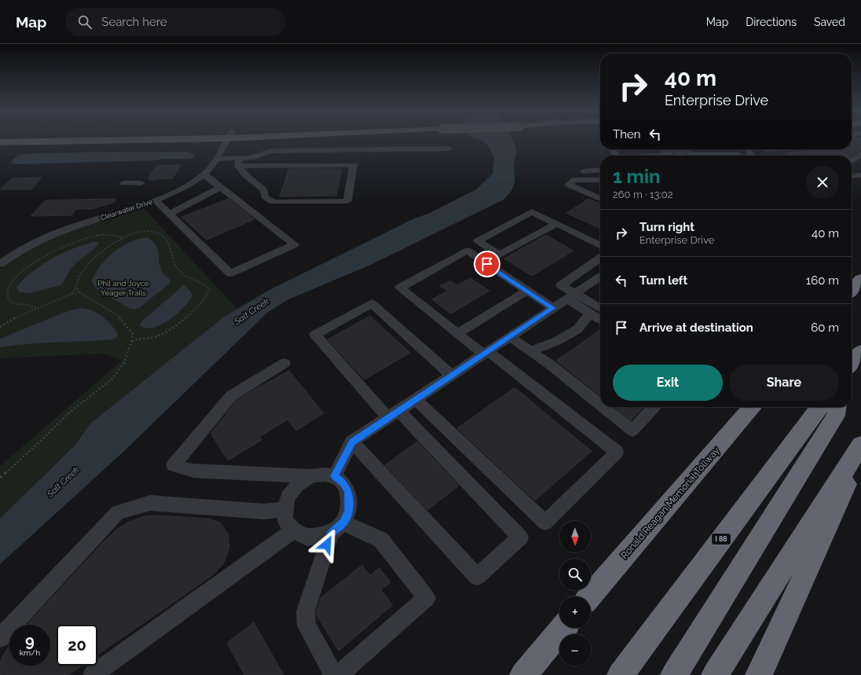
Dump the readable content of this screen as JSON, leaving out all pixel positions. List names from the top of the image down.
{
  "streets": {
    "highway": ["Ronald Reagan Memorial Tollway", "I 88"],
    "street": ["Clearwater Drive"]
  },
  "water": ["Salt Creek"],
  "parks": ["Phil and Joyce Yeager Trails"],
  "north": "bottom",
  "page": {
    "header": "Map",
    "search": "Search here",
    "nav": ["Map", "Directions", "Saved"],
    "turn": ["40 m", "Enterprise Drive"],
    "then": "Then",
    "heading": ["1 min", "260 m · 13:02"],
    "list": [
      {
        "name": "Turn right",
        "note": "Enterprise Drive",
        "value": "40 m"
      },
      {
        "name": "Turn left",
        "value": "160 m"
      },
      {
        "name": "Arrive at destination",
        "value": "60 m"
      }
    ],
    "buttons": ["Exit", "Share"],
    "map_buttons": ["+", "−"],
    "speed": "9 km/h",
    "limit": "20"
  }
}
